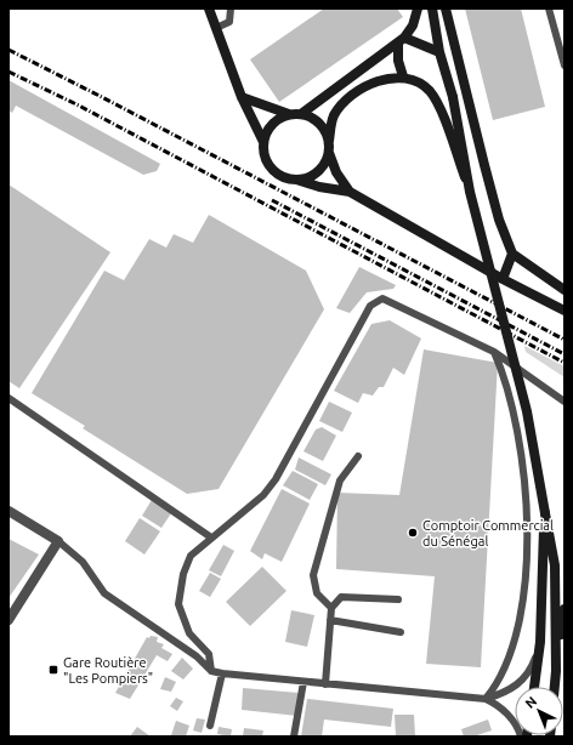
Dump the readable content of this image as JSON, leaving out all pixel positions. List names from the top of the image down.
{
  "places": {
    "other": ["Comptoir Commercial du Sénégal"],
    "transit": ["Gare Routière \"Les Pompiers\""]
  },
  "north": "top left"
}
